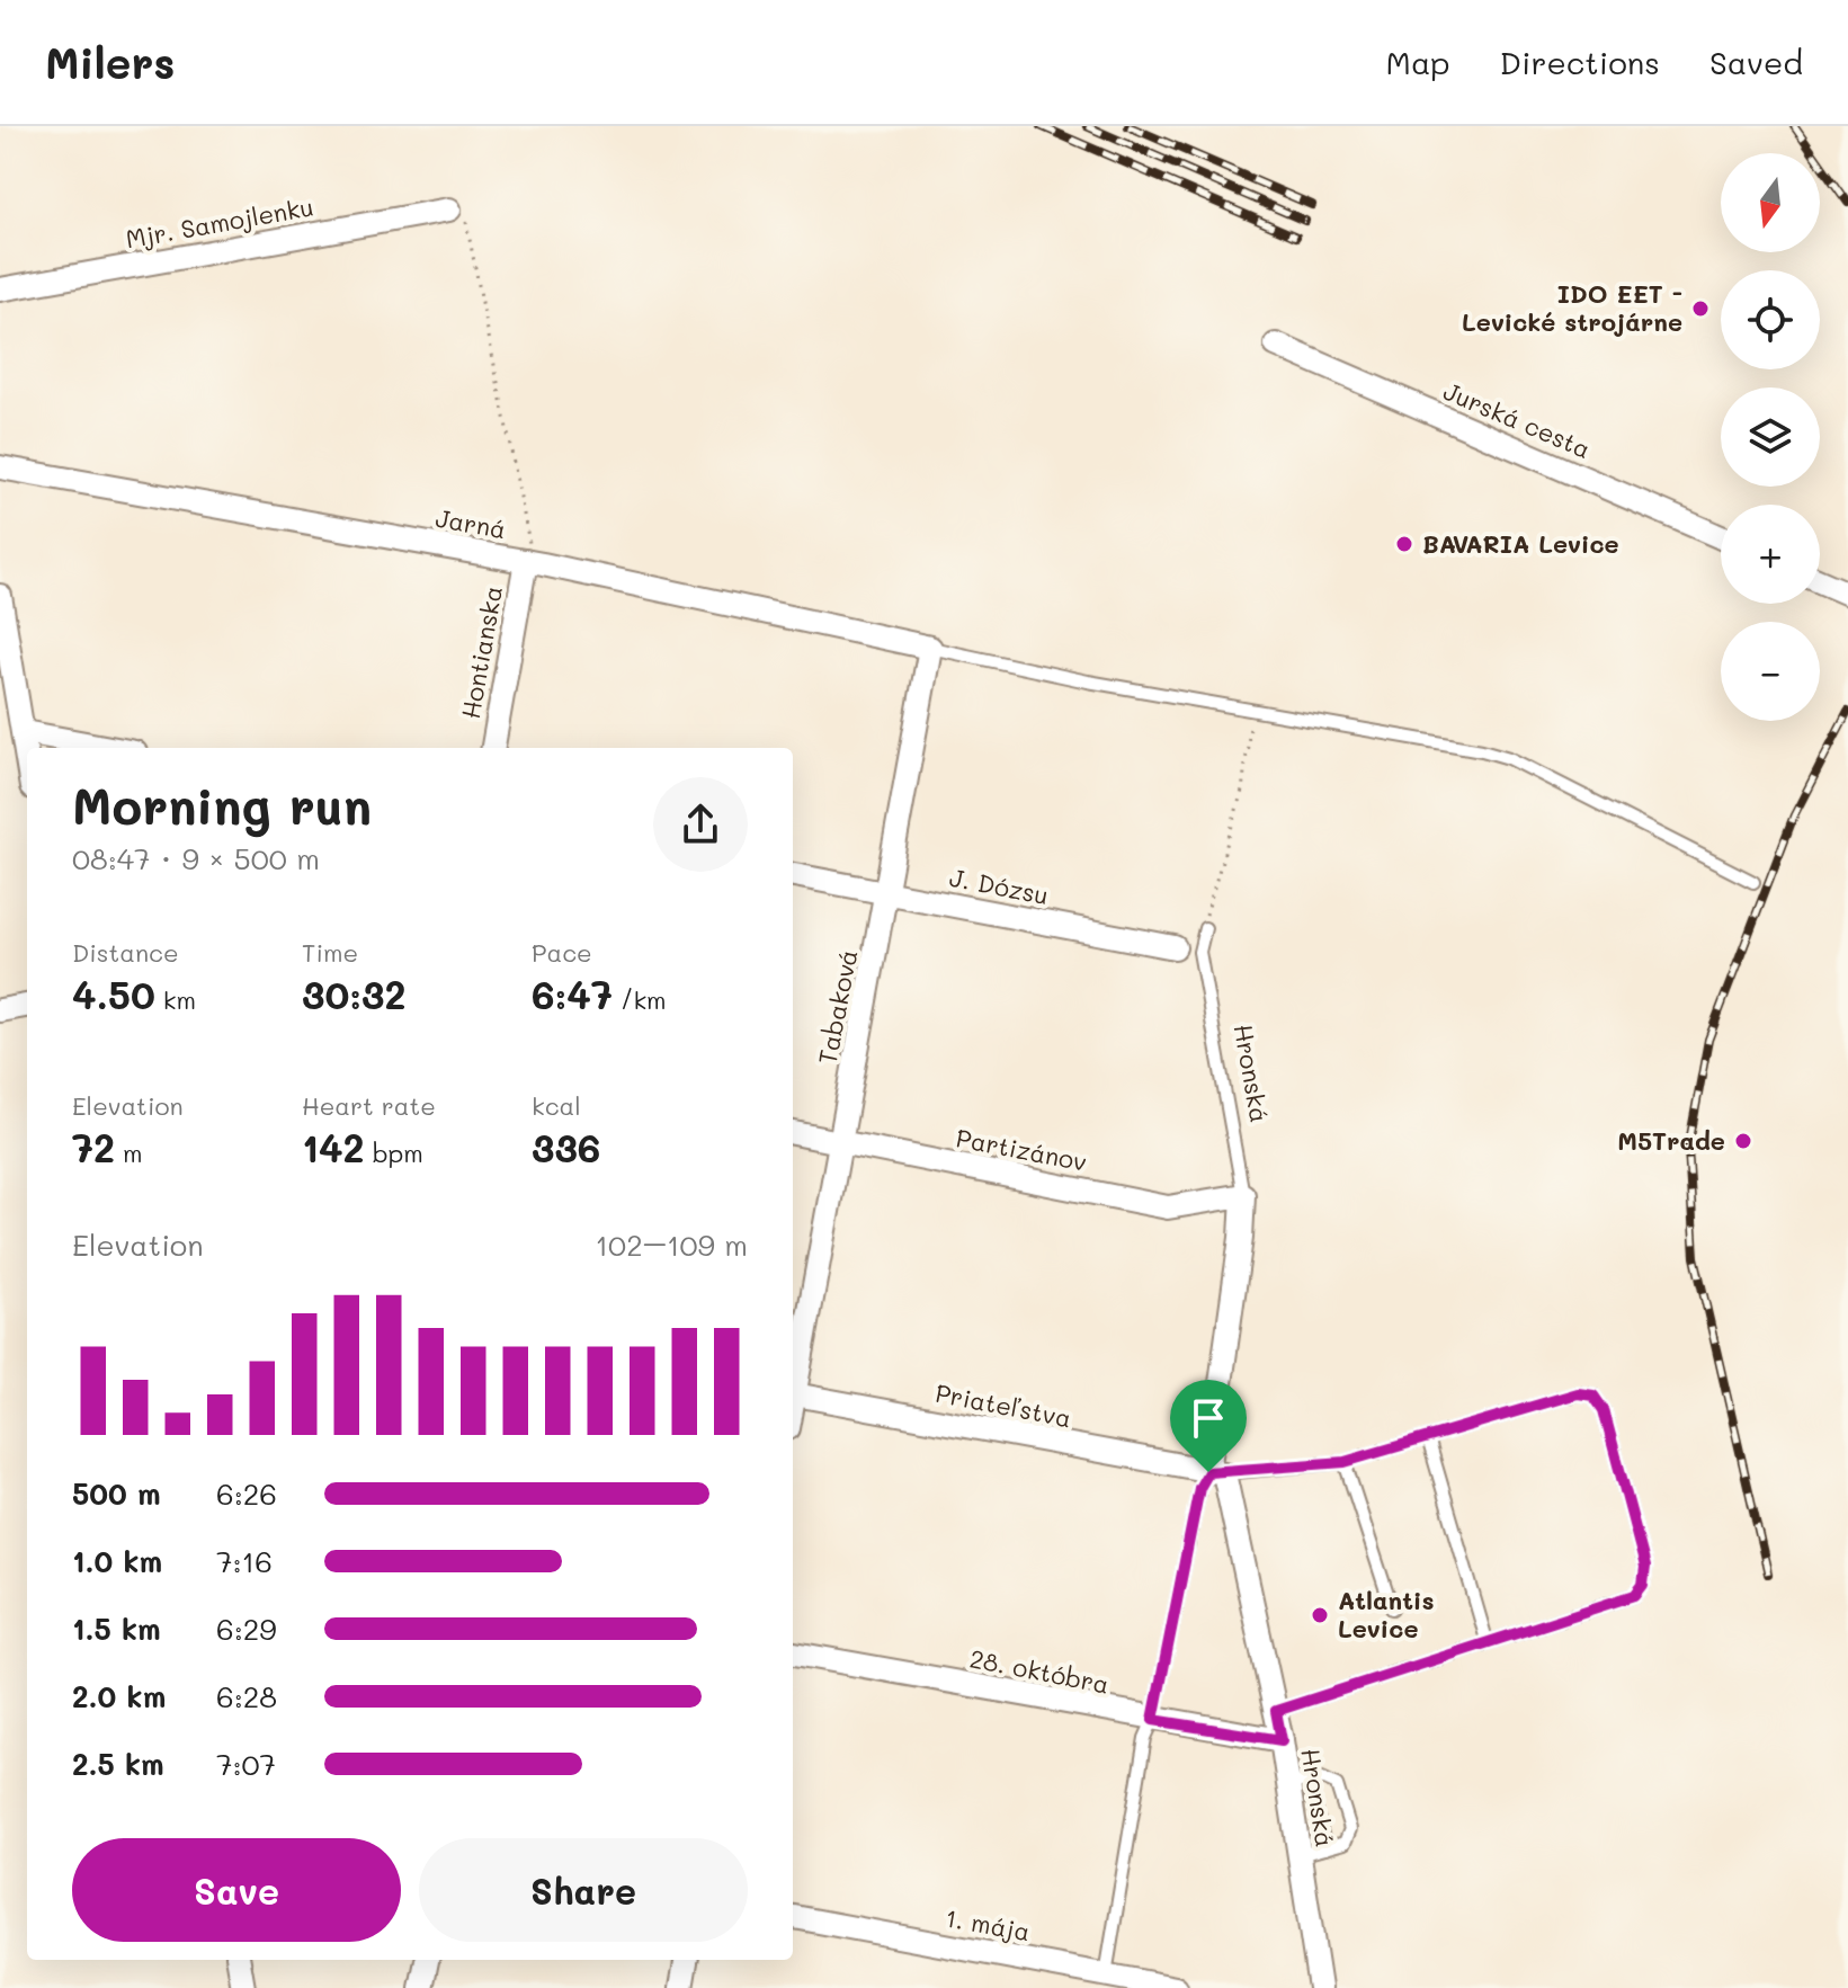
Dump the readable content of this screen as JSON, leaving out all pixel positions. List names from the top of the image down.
{
  "streets": {
    "street": [
      "Mjr. Samojlenku",
      "Jurská cesta",
      "Jarná",
      "Hontianska",
      "J. Dózsu",
      "Tabaková",
      "Hronská",
      "Partizánov",
      "Priateľstva",
      "28. októbra",
      "1. mája"
    ]
  },
  "crossings": [
    ["Jarná", "Hontianska"],
    ["Jarná", "Tabaková"],
    ["J. Dózsu", "Tabaková"],
    ["J. Dózsu", "Hronská"],
    ["Tabaková", "Partizánov"],
    ["Hronská", "Partizánov"],
    ["Hronská", "Priateľstva"],
    ["Hronská", "28. októbra"],
    ["Hronská", "1. mája"]
  ],
  "places": [
    "IDO EET - Levické strojárne",
    "BAVARIA Levice",
    "M5Trade",
    "Atlantis Levice"
  ],
  "north": "bottom",
  "page": {
    "header": "Milers",
    "nav": ["Map", "Directions", "Saved"],
    "map_buttons": ["+", "−"],
    "heading": ["Morning run", "08:47 · 9 × 500 m"],
    "stats": [
      ["Distance", "4.50 km"],
      ["Time", "30:32"],
      ["Pace", "6:47 /km"],
      ["Elevation", "72 m"],
      ["Heart rate", "142 bpm"],
      ["kcal", "336"]
    ],
    "chart": ["Elevation", "102–109 m"],
    "list": [
      {
        "name": "500 m",
        "note": "6:26"
      },
      {
        "name": "1.0 km",
        "note": "7:16"
      },
      {
        "name": "1.5 km",
        "note": "6:29"
      },
      {
        "name": "2.0 km",
        "note": "6:28"
      },
      {
        "name": "2.5 km",
        "note": "7:07"
      }
    ],
    "buttons": ["Save", "Share"]
  }
}
